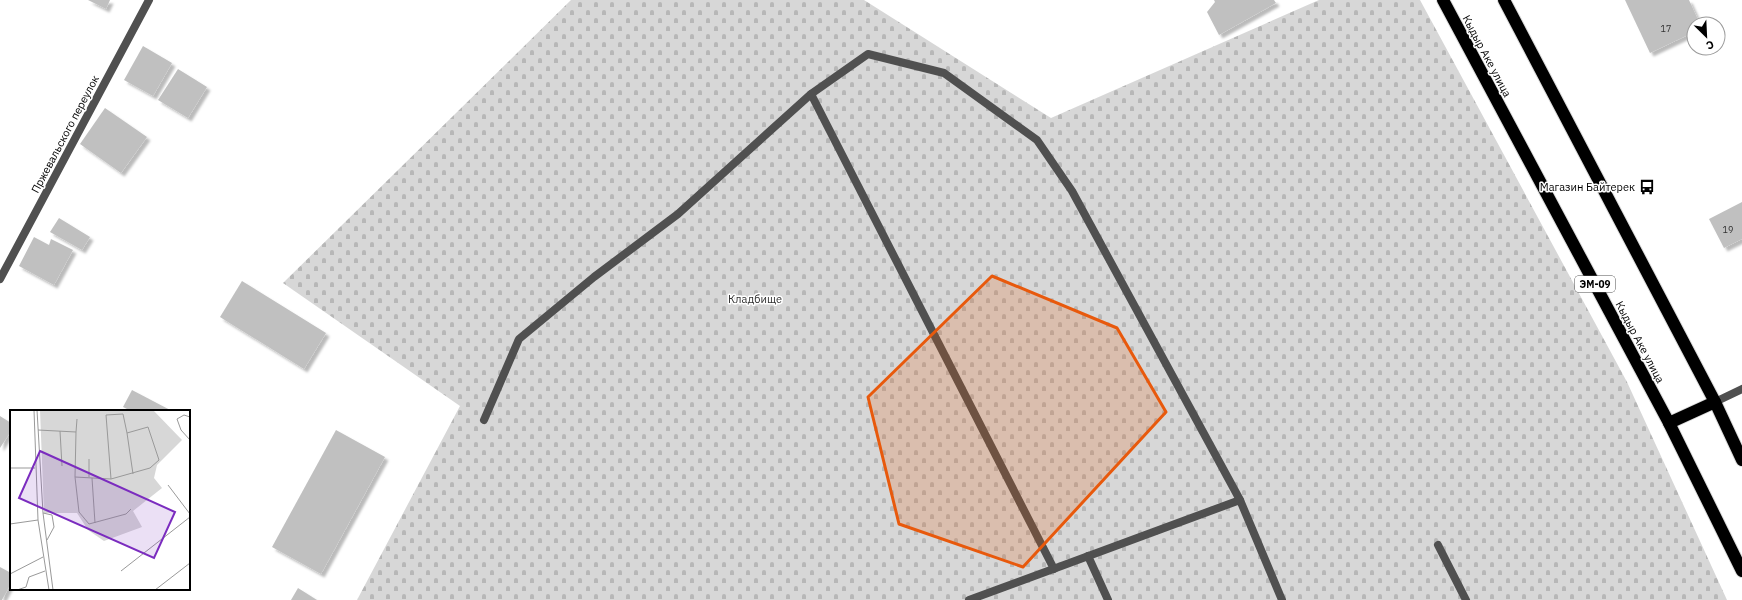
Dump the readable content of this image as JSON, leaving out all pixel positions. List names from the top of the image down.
{
  "streets": {
    "highway": ["Кыдыр Аке улица", "ЭМ-09"],
    "street": ["Пржевальского переулок"]
  },
  "parks": ["Кладбище"],
  "places": {
    "bus stop": ["Магазин Байтерек"]
  },
  "house_numbers": ["17", "19"],
  "north": "bottom right"
}
